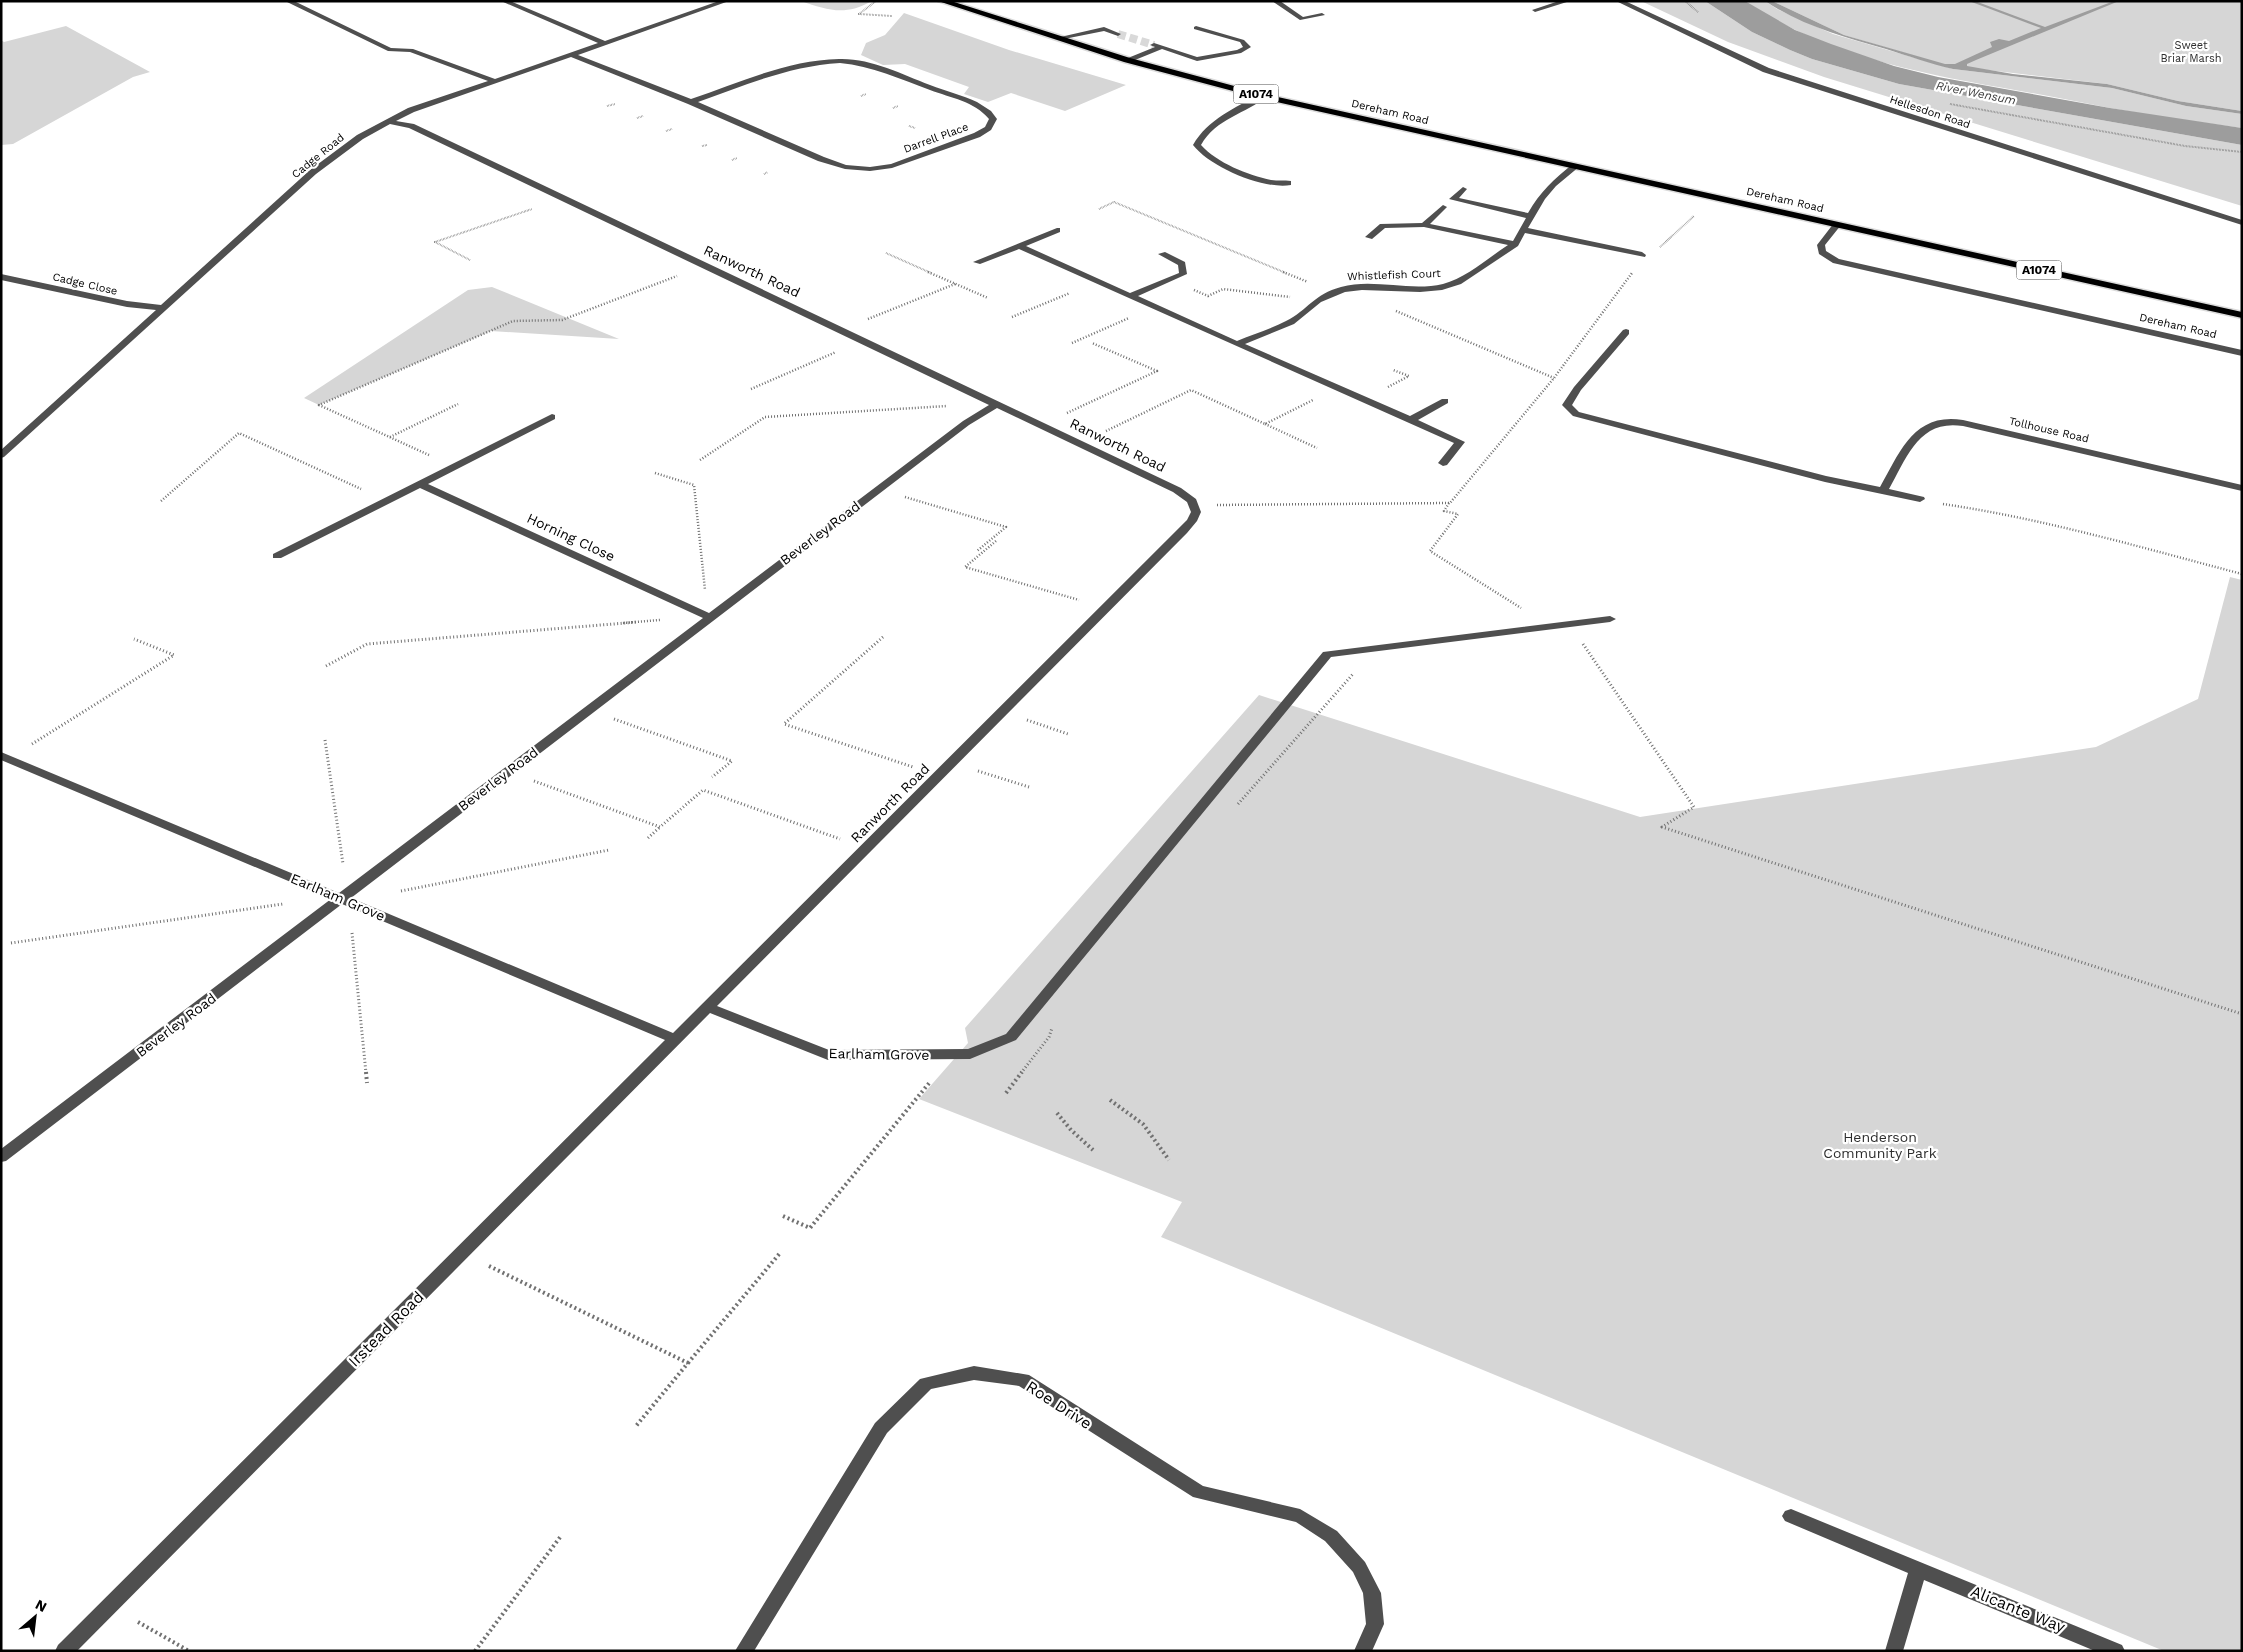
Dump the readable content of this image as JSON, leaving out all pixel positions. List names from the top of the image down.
{
  "streets": {
    "highway": ["A1074", "Dereham Road"],
    "street": [
      "Hellesdon Road",
      "Darrell Place",
      "Cadge Road",
      "Ranworth Road",
      "Whistlefish Court",
      "Cadge Close",
      "Tollhouse Road",
      "Beverley Road",
      "Horning Close",
      "Earlham Grove",
      "Irstead Road",
      "Roe Drive",
      "Alicante Way"
    ]
  },
  "crossings": [
    ["Dereham Road", "Whistlefish Court"],
    ["Darrell Place", "Cadge Road"],
    ["Cadge Road", "Ranworth Road"],
    ["Cadge Road", "Cadge Close"],
    ["Ranworth Road", "Beverley Road"],
    ["Ranworth Road", "Earlham Grove"],
    ["Ranworth Road", "Irstead Road"],
    ["Beverley Road", "Horning Close"],
    ["Beverley Road", "Earlham Grove"],
    ["Earlham Grove", "Irstead Road"]
  ],
  "water": ["River Wensum"],
  "parks": ["Sweet Briar Marsh", "Henderson Community Park"],
  "north": "top right"
}
